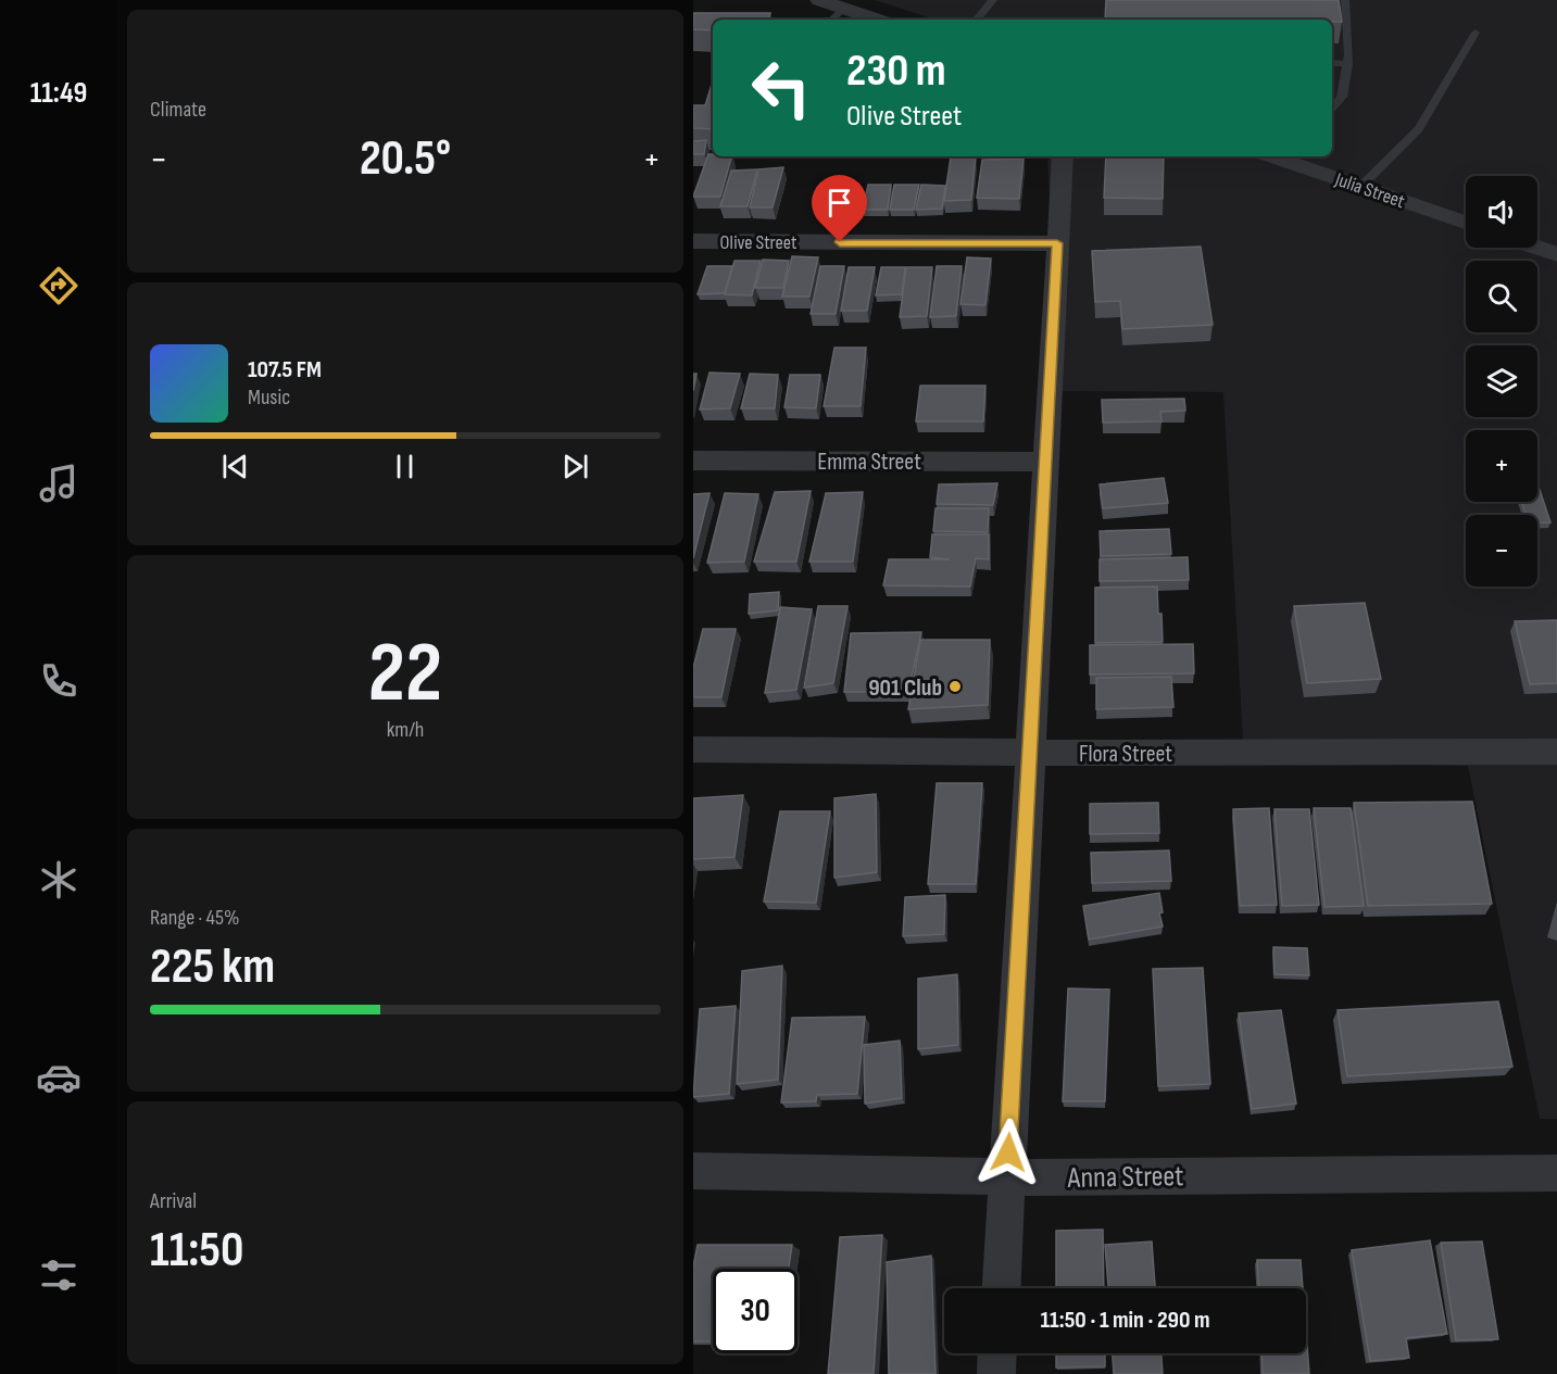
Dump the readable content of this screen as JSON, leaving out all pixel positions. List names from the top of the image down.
{
  "streets": {
    "street": [
      "Julia Street",
      "Olive Street",
      "Emma Street",
      "Flora Street",
      "Anna Street"
    ]
  },
  "places": ["901 Club"],
  "page": {
    "tabs": "11:49",
    "tile": [
      "Climate",
      ["22", "km/h"],
      ["Range · 45%", "225 km"],
      ["Arrival", "11:50"]
    ],
    "turn": ["230 m", "Olive Street"],
    "heat": ["−", "20.5°", "+"],
    "map_buttons": ["+", "−"],
    "song": ["107.5 FM", "Music"],
    "limit": "30",
    "trip": "11:50 · 1 min · 290 m"
  }
}
